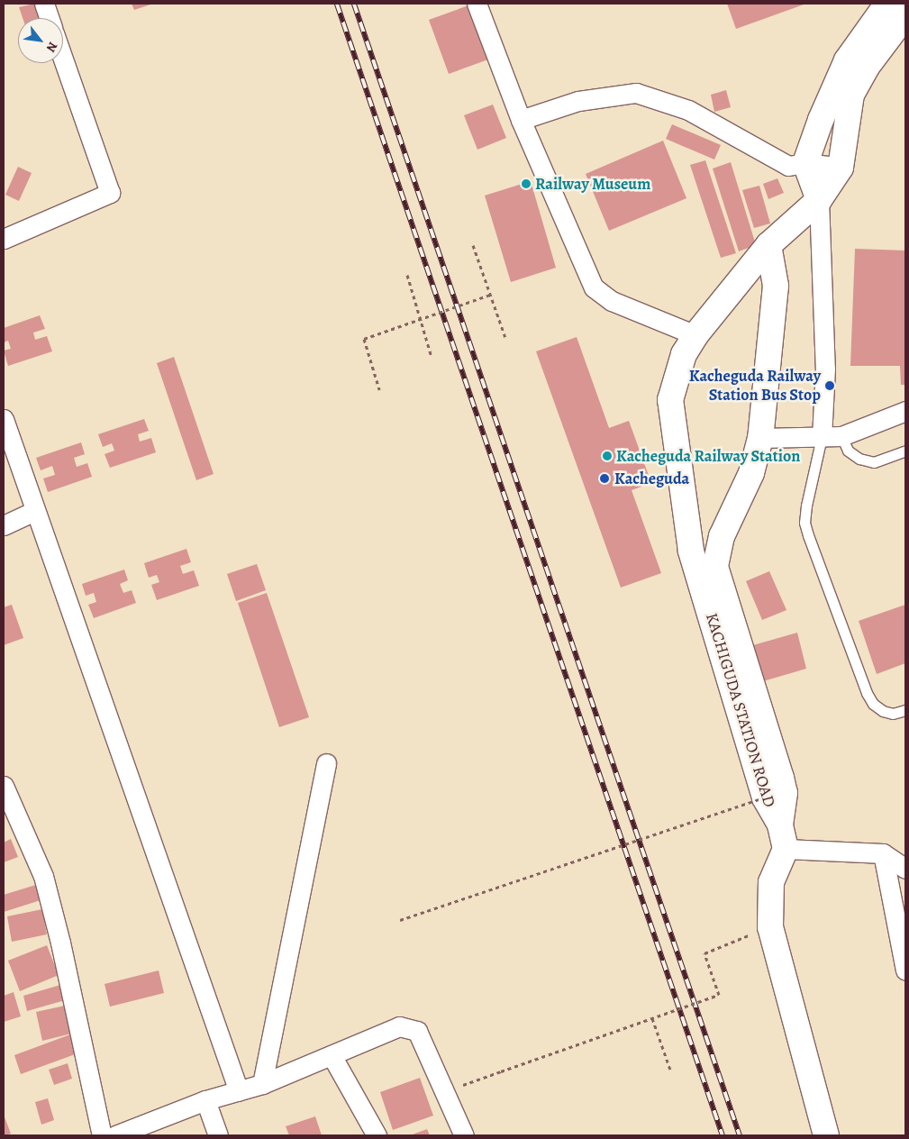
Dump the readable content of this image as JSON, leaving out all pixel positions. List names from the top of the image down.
{
  "streets": {
    "main road": ["KACHIGUDA STATION ROAD"]
  },
  "places": [
    "Railway Museum",
    "Kacheguda Railway Station Bus Stop",
    "Kacheguda Railway Station",
    "Kacheguda"
  ],
  "north": "bottom right"
}
